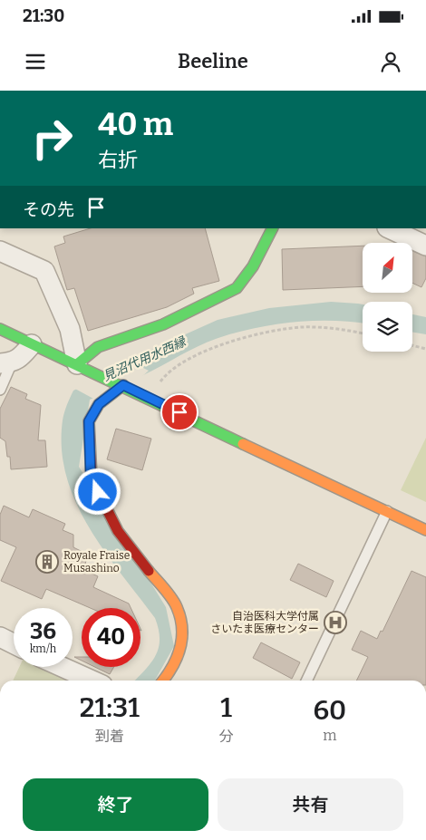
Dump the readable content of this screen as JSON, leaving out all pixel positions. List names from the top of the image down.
{
  "water": ["見沼代用水西縁"],
  "places": {
    "building": ["Royale Fraise Musashino"],
    "hospital": ["自治医科大学付属 さいたま医療センター"]
  },
  "north": "top right",
  "page": {
    "status": "21:30",
    "header": "Beeline",
    "turn": ["40 m", "右折"],
    "then": "その先",
    "speed": "36 km/h",
    "limit": "40",
    "eta": [
      "21:31",
      "到着",
      "1",
      "分",
      "60",
      "m"
    ],
    "buttons": ["終了", "共有"]
  }
}
